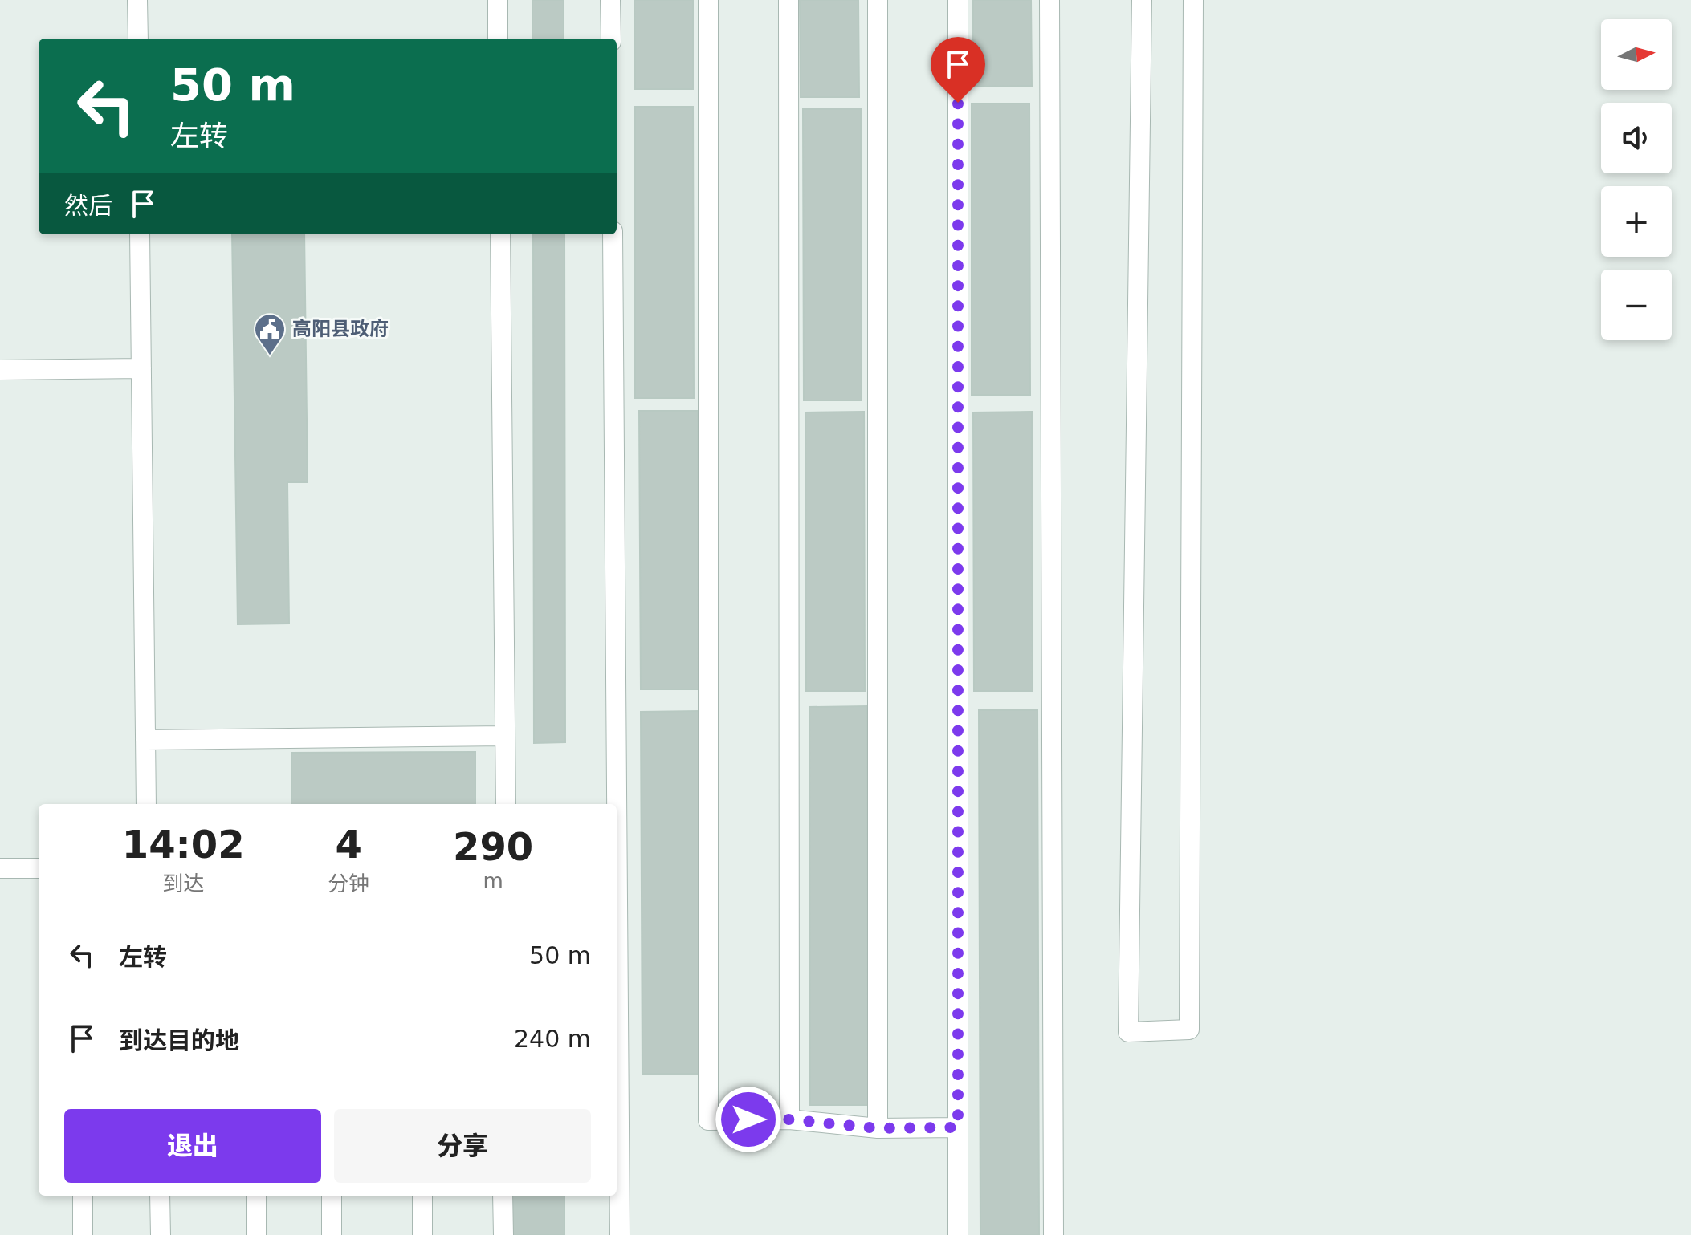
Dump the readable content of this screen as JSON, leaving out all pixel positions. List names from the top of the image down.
{
  "places": {
    "public building": ["高阳县政府"]
  },
  "north": "right",
  "page": {
    "map_buttons": ["+", "−"],
    "turn": ["50 m", "左转"],
    "then": "然后",
    "eta": [
      "14:02",
      "到达",
      "4",
      "分钟",
      "290",
      "m"
    ],
    "list": [
      {
        "name": "左转",
        "value": "50 m"
      },
      {
        "name": "到达目的地",
        "value": "240 m"
      }
    ],
    "buttons": ["退出", "分享"]
  }
}
